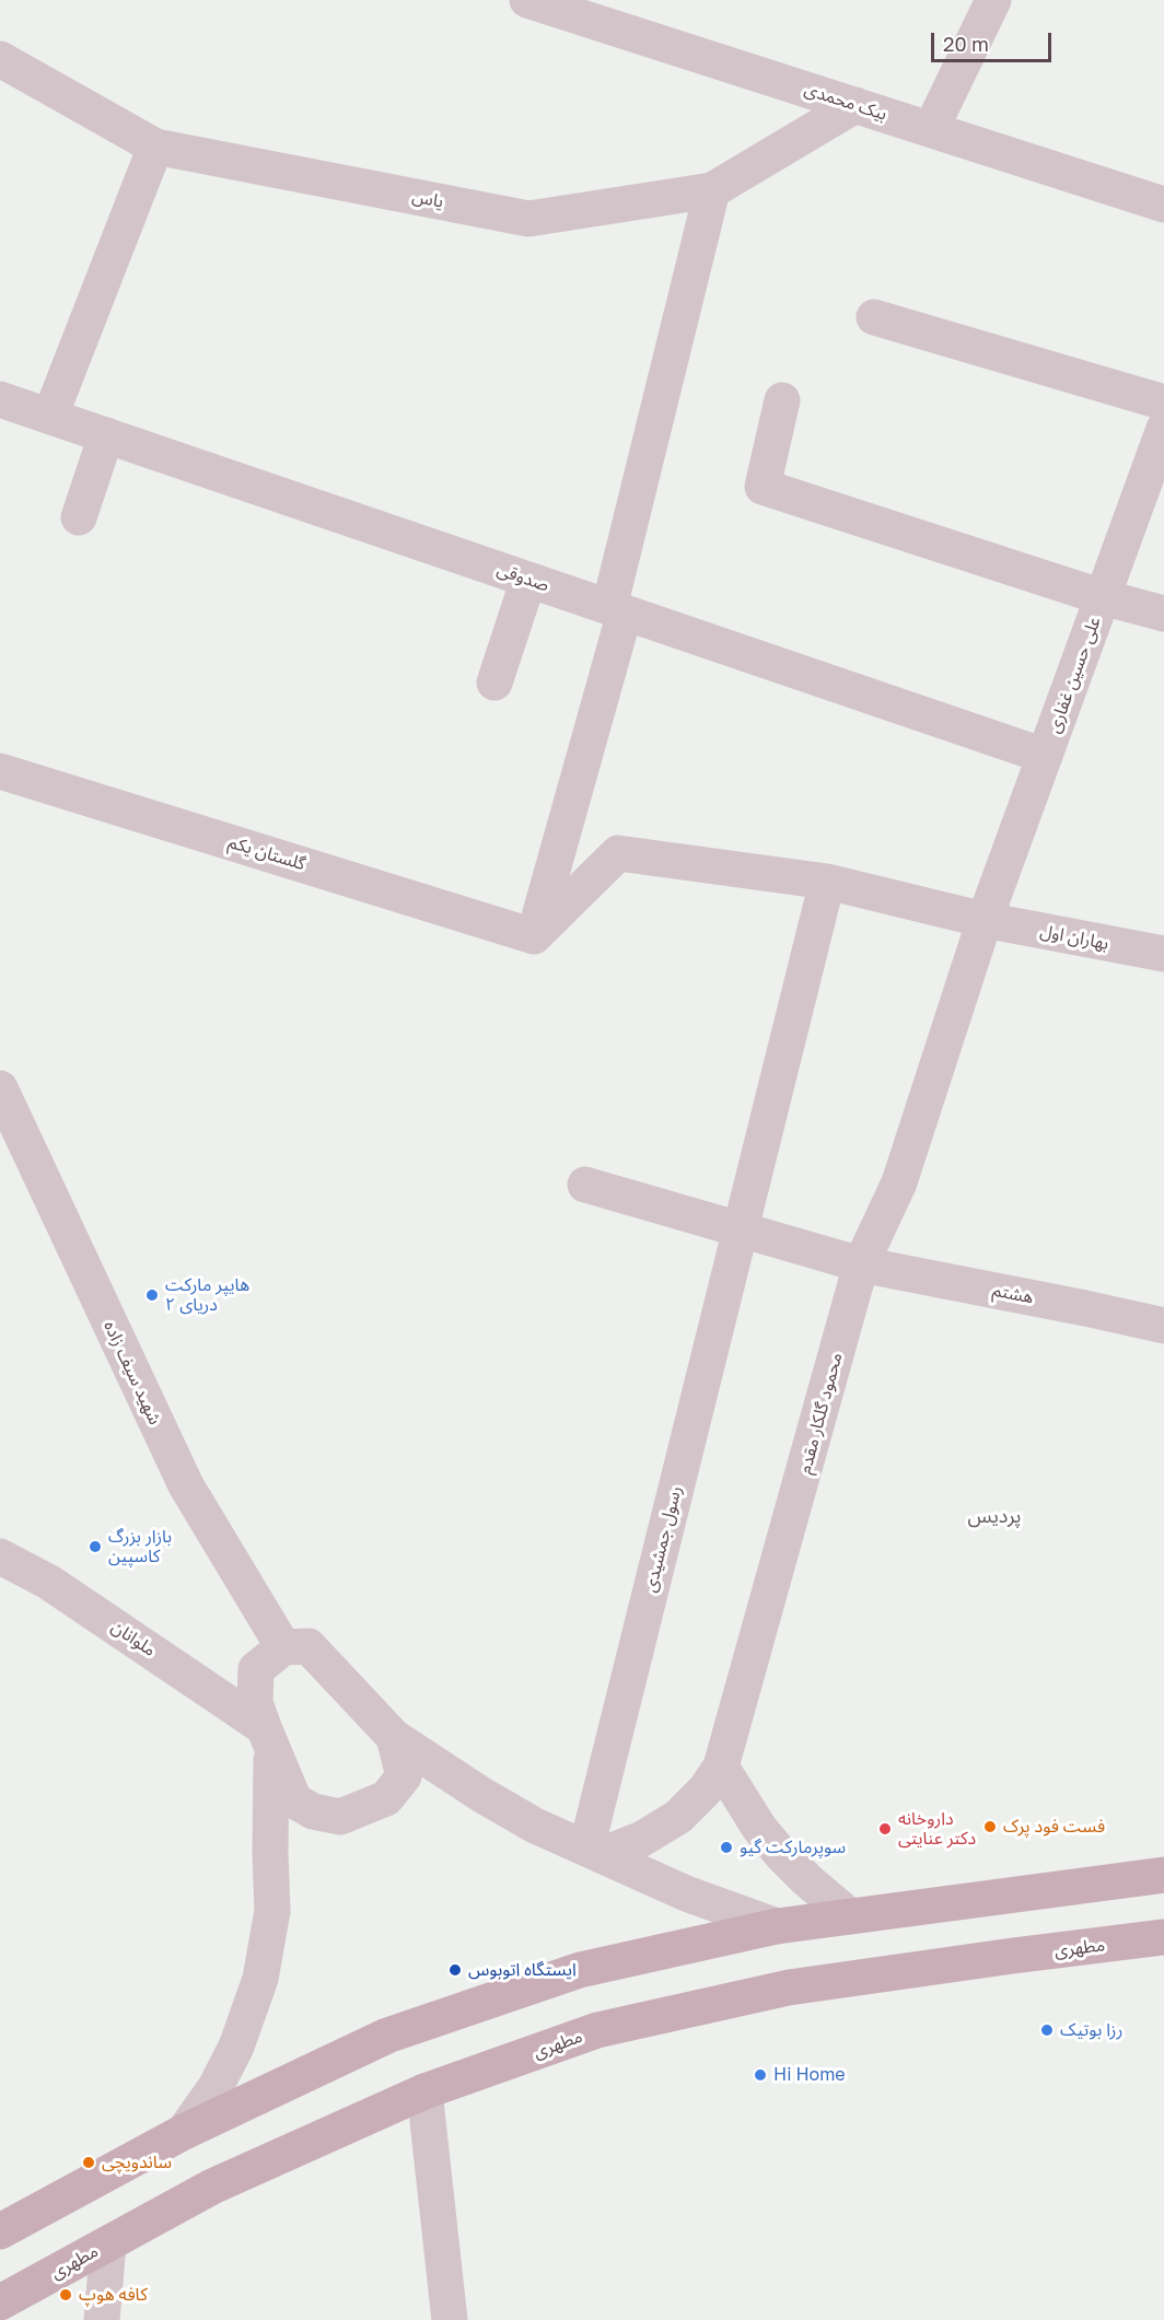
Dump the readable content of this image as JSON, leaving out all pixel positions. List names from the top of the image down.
{
  "streets": {
    "main road": ["مطهری"],
    "street": [
      "بیک محمدی",
      "یاس",
      "صدوقی",
      "علی حسین غفاری",
      "گلستان یکم",
      "بهاران اول",
      "هشتم",
      "شهید سیف زاده",
      "محمود گلکار مقدم",
      "رسول جمشیدی",
      "ملوانان"
    ]
  },
  "crossings": [
    ["بیک محمدی", "یاس"],
    ["صدوقی", "علی حسین غفاری"],
    ["علی حسین غفاری", "بهاران اول"],
    ["علی حسین غفاری", "محمود گلکار مقدم"],
    ["گلستان یکم", "بهاران اول"],
    ["بهاران اول", "محمود گلکار مقدم"],
    ["بهاران اول", "رسول جمشیدی"],
    ["هشتم", "محمود گلکار مقدم"],
    ["هشتم", "رسول جمشیدی"],
    ["محمود گلکار مقدم", "رسول جمشیدی"]
  ],
  "districts": ["پردیس"],
  "places": [
    "هایپر مارکت دریای ۲",
    "بازار بزرگ کاسپین",
    "فست فود پرک",
    "داروخانه دکتر عنایتی",
    "سوپرمارکت گیو",
    "ایستگاه اتوبوس",
    "رزا بوتیک",
    "Hi Home",
    "ساندویچی",
    "کافه هوپ"
  ],
  "scale_bar": "20 m"
}
